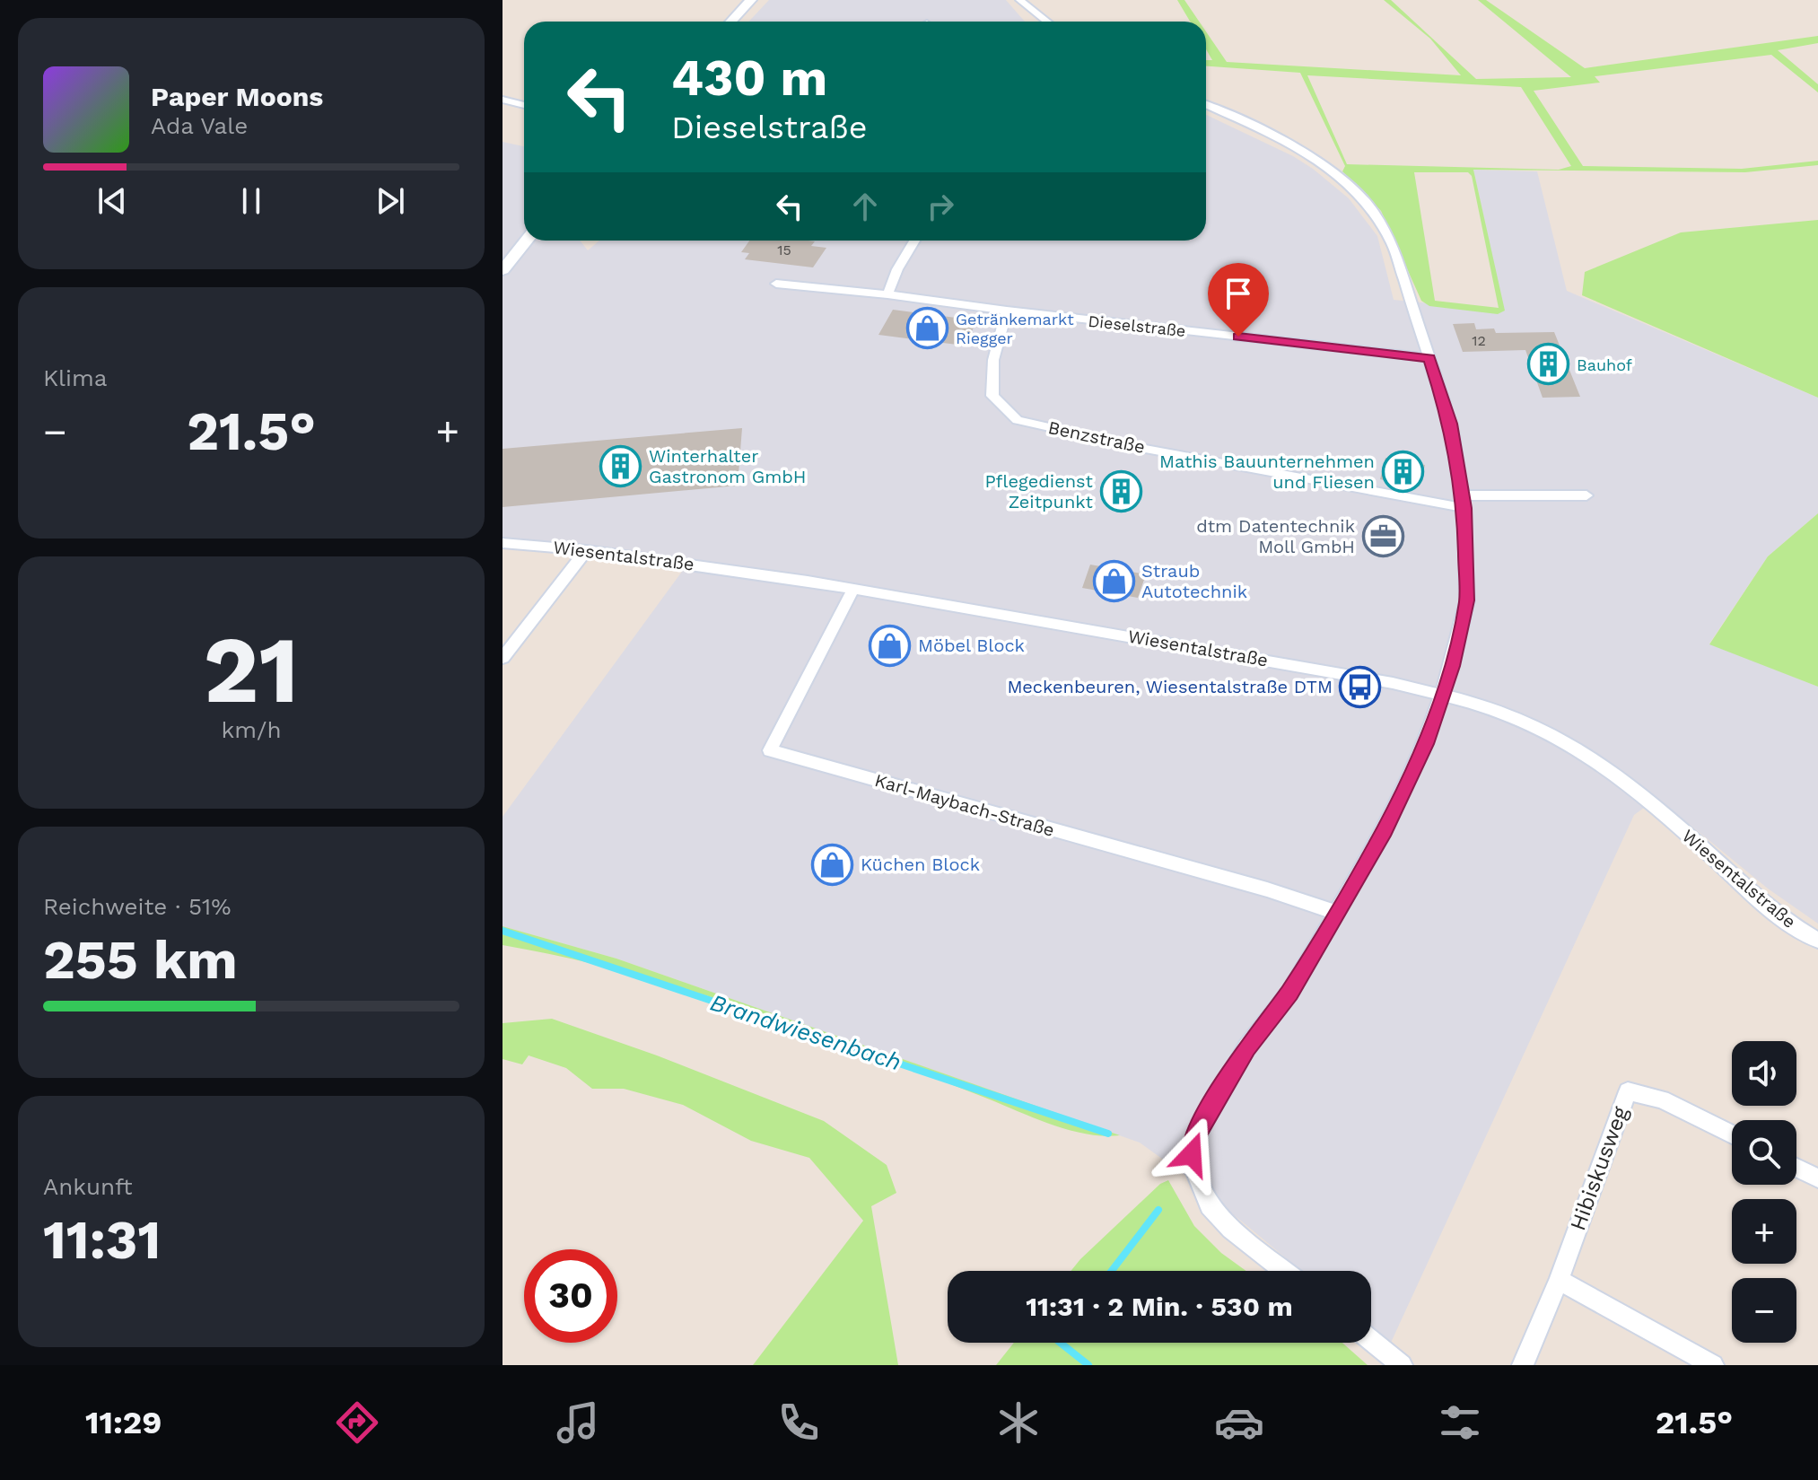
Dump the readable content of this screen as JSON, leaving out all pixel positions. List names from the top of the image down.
{
  "streets": {
    "street": [
      "Dieselstraße",
      "Benzstraße",
      "Wiesentalstraße",
      "Karl-Maybach-Straße",
      "Hibiskusweg"
    ]
  },
  "crossings": [
    ["Dieselstraße", "Benzstraße"],
    ["Wiesentalstraße", "Karl-Maybach-Straße"]
  ],
  "water": ["Brandwiesenbach"],
  "places": {
    "shop": [
      "Getränkemarkt Riegger",
      "Straub Autotechnik",
      "Möbel Block",
      "Küchen Block"
    ],
    "building": [
      "Bauhof",
      "Winterhalter Gastronom GmbH",
      "Mathis Bauunternehmen und Fliesen",
      "Pflegedienst Zeitpunkt"
    ],
    "office": ["dtm Datentechnik Moll GmbH"],
    "bus stop": ["Meckenbeuren, Wiesentalstraße DTM"]
  },
  "house_numbers": ["15", "12"],
  "page": {
    "turn": ["430 m", "Dieselstraße"],
    "song": ["Paper Moons", "Ada Vale"],
    "tile": [
      "Klima",
      ["21", "km/h"],
      ["Reichweite · 51%", "255 km"],
      ["Ankunft", "11:31"]
    ],
    "heat": ["−", "21.5°", "+"],
    "map_buttons": ["+", "−"],
    "limit": "30",
    "trip": "11:31 · 2 Min. · 530 m",
    "tabs": ["11:29", "21.5°"]
  }
}
